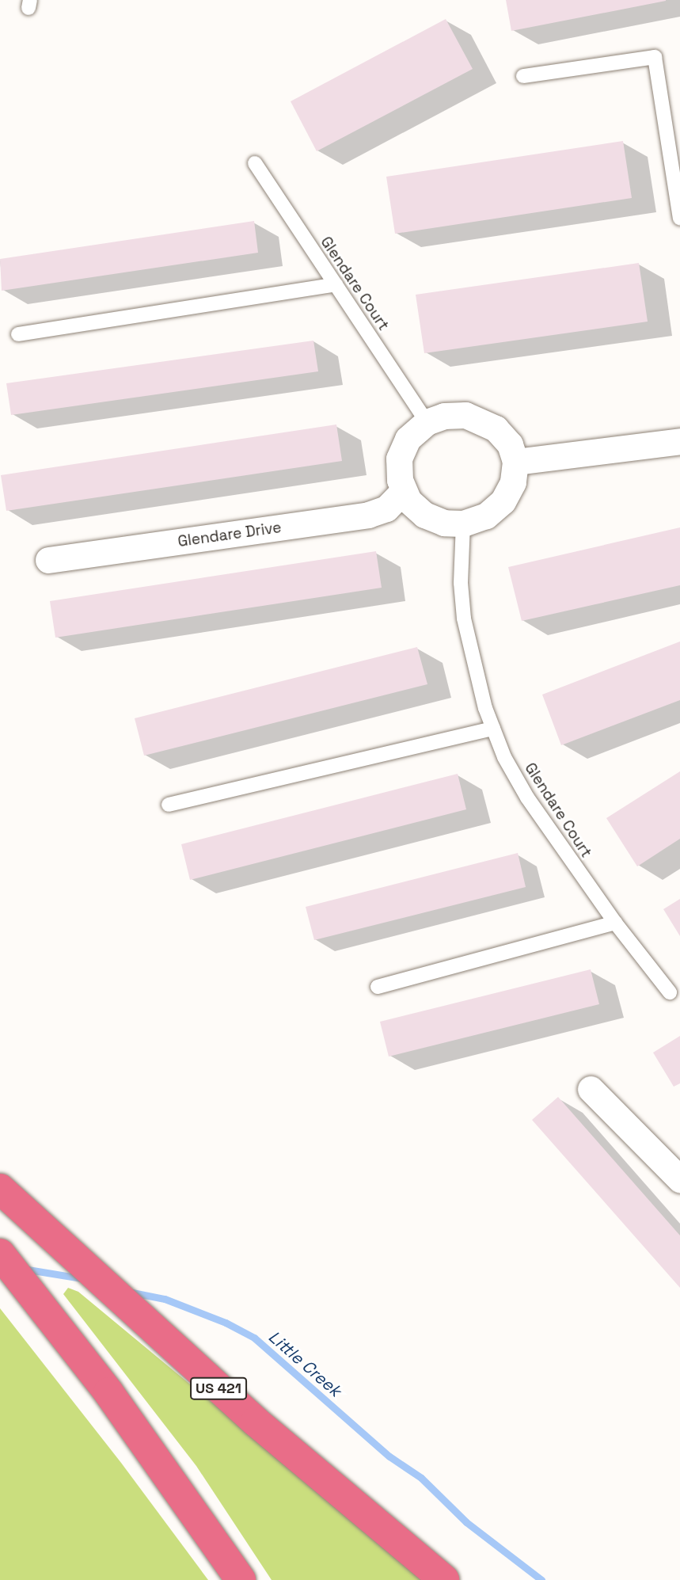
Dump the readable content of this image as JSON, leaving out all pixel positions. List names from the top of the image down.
{
  "streets": {
    "highway": ["US 421"],
    "street": ["Glendare Drive"],
    "lane": ["Glendare Court"]
  },
  "crossings": [
    ["Glendare Court", "Glendare Drive"]
  ],
  "water": ["Little Creek"]
}
